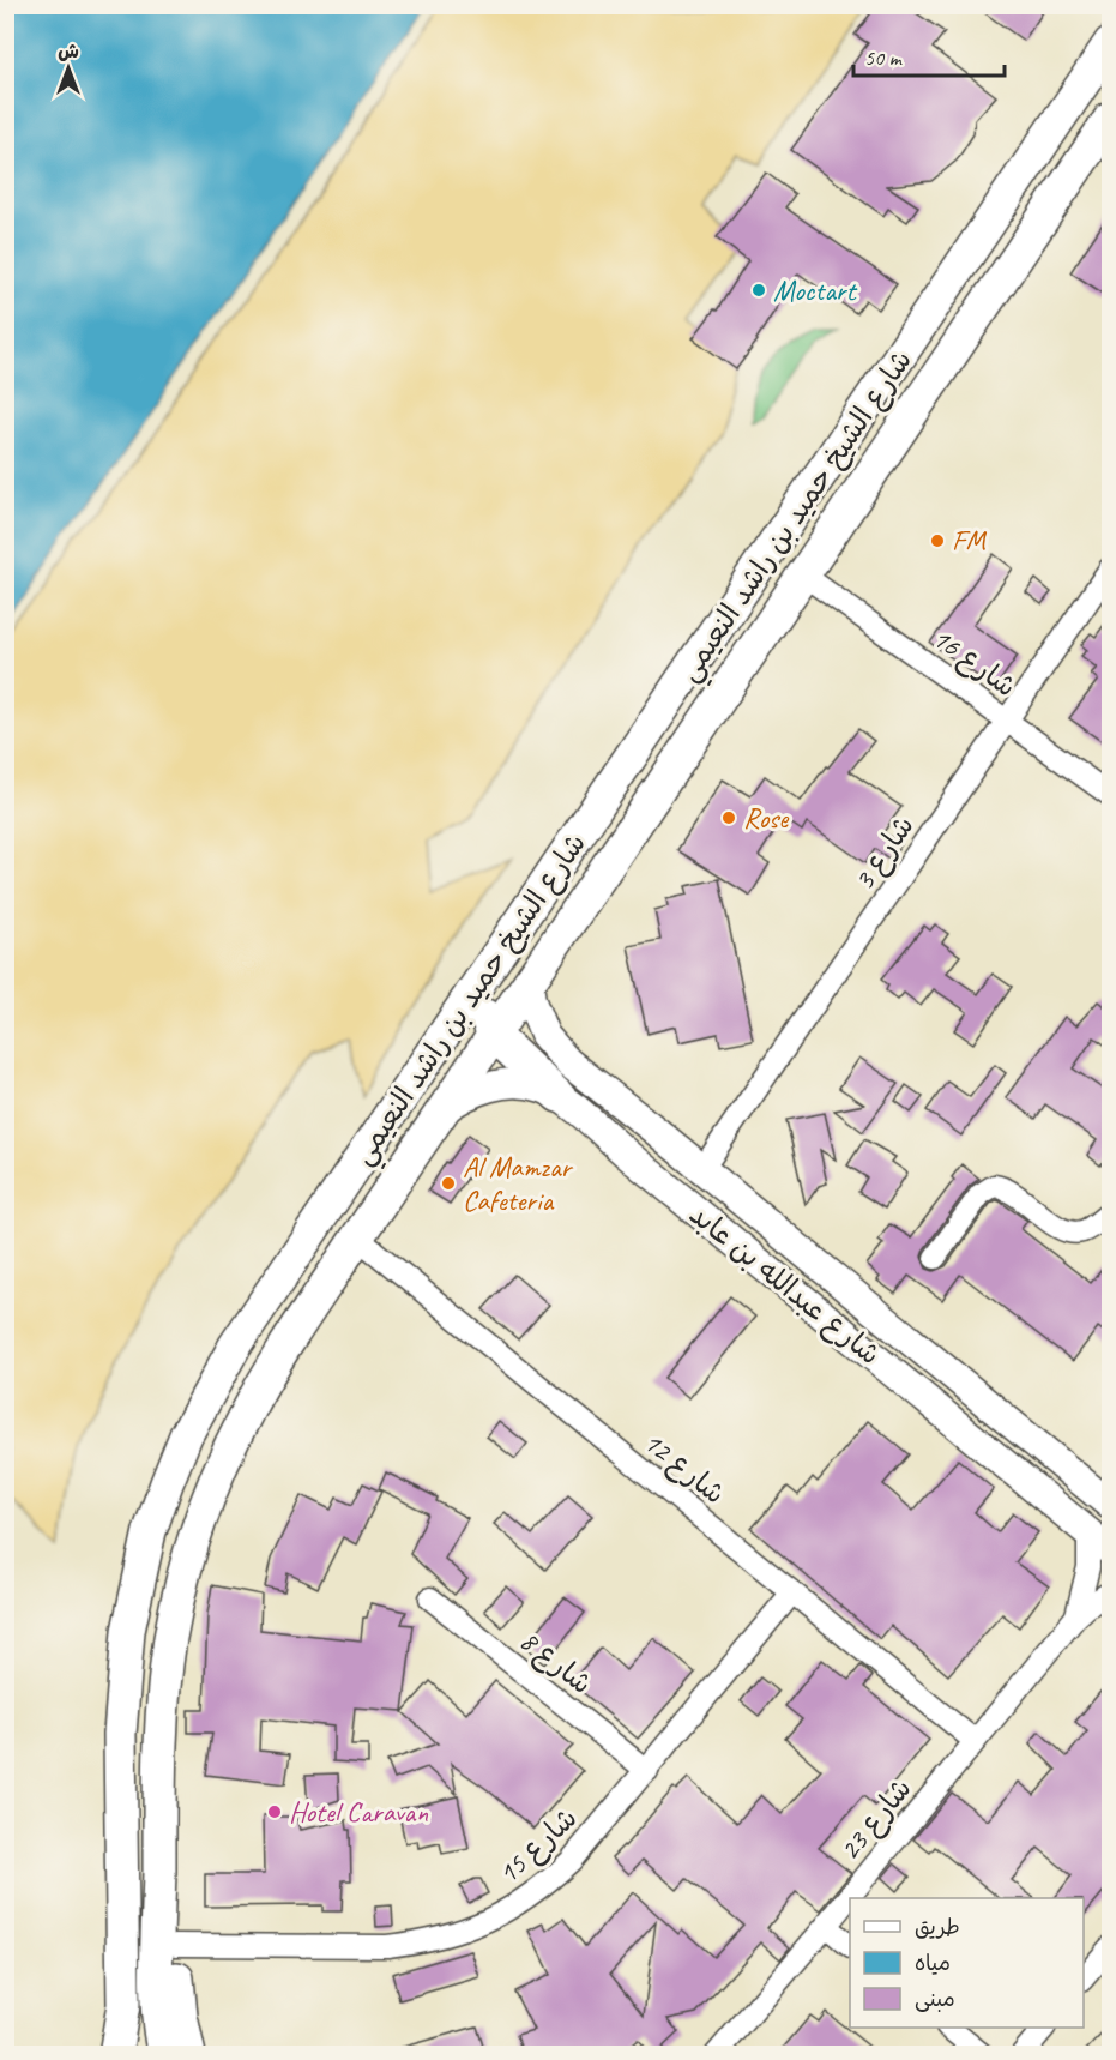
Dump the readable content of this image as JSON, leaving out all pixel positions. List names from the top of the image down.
{
  "streets": {
    "main road": ["شارع الشيخ حميد بن راشد النعيمي", "شارع عبدالله بن عابد"],
    "street": [
      "شارع 16",
      "شارع 3",
      "شارع 12",
      "شارع 8",
      "شارع 23",
      "شارع 15"
    ]
  },
  "crossings": [
    ["شارع الشيخ حميد بن راشد النعيمي", "شارع 16"],
    ["شارع الشيخ حميد بن راشد النعيمي", "شارع عبدالله بن عابد"],
    ["شارع الشيخ حميد بن راشد النعيمي", "شارع 12"],
    ["شارع 16", "شارع 3"],
    ["شارع 3", "شارع عبدالله بن عابد"],
    ["شارع عبدالله بن عابد", "شارع 23"],
    ["شارع 12", "شارع 23"],
    ["شارع 12", "شارع 15"],
    ["شارع 8", "شارع 15"]
  ],
  "places": [
    "Moctart",
    "FM",
    "Rose",
    "Al Mamzar Cafeteria",
    "Hotel Caravan"
  ],
  "legend": ["طريق", "مياه", "مبنى"],
  "scale_bar": "50 m",
  "north": "top"
}
